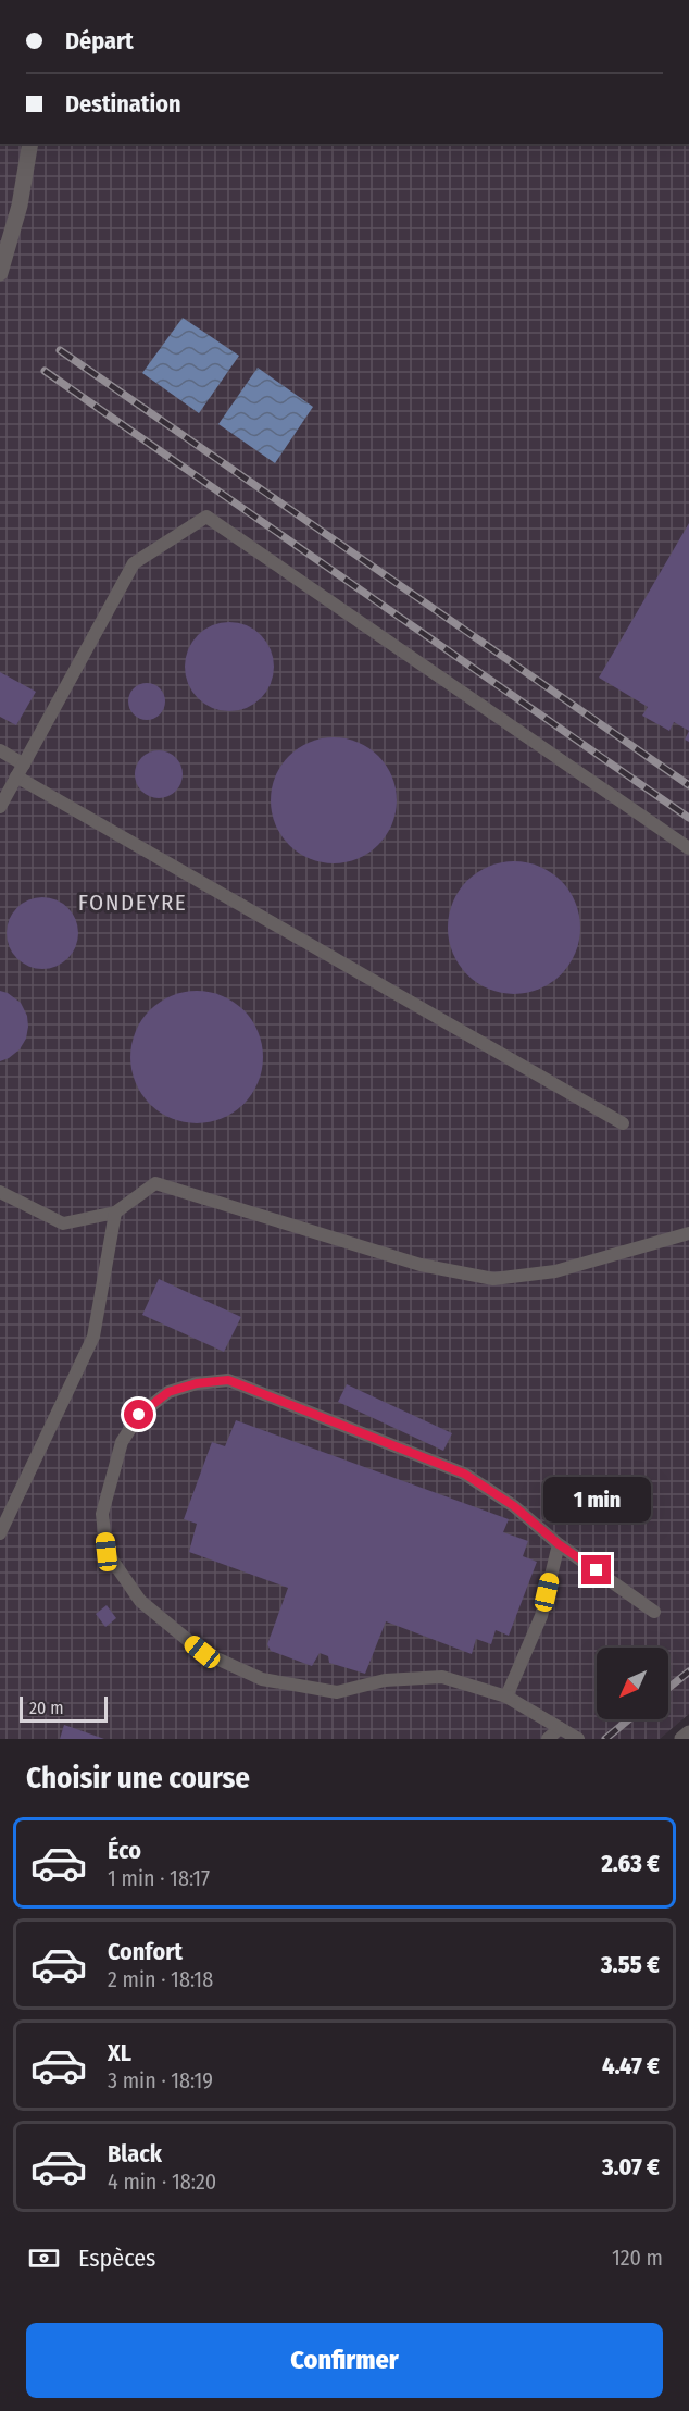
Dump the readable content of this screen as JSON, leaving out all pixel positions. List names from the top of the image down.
{
  "districts": ["FONDEYRE"],
  "scale_bar": "20 m",
  "north": "bottom left",
  "page": {
    "banner": ["Départ", "Destination"],
    "bubble": "1 min",
    "scale": "20 m",
    "heading": "Choisir une course",
    "list": [
      {
        "name": "Éco",
        "note": "1 min · 18:17",
        "value": "2.63 €"
      },
      {
        "name": "Confort",
        "note": "2 min · 18:18",
        "value": "3.55 €"
      },
      {
        "name": "XL",
        "note": "3 min · 18:19",
        "value": "4.47 €"
      },
      {
        "name": "Black",
        "note": "4 min · 18:20",
        "value": "3.07 €"
      }
    ],
    "pay": ["Espèces", "120 m"],
    "buttons": "Confirmer"
  }
}
